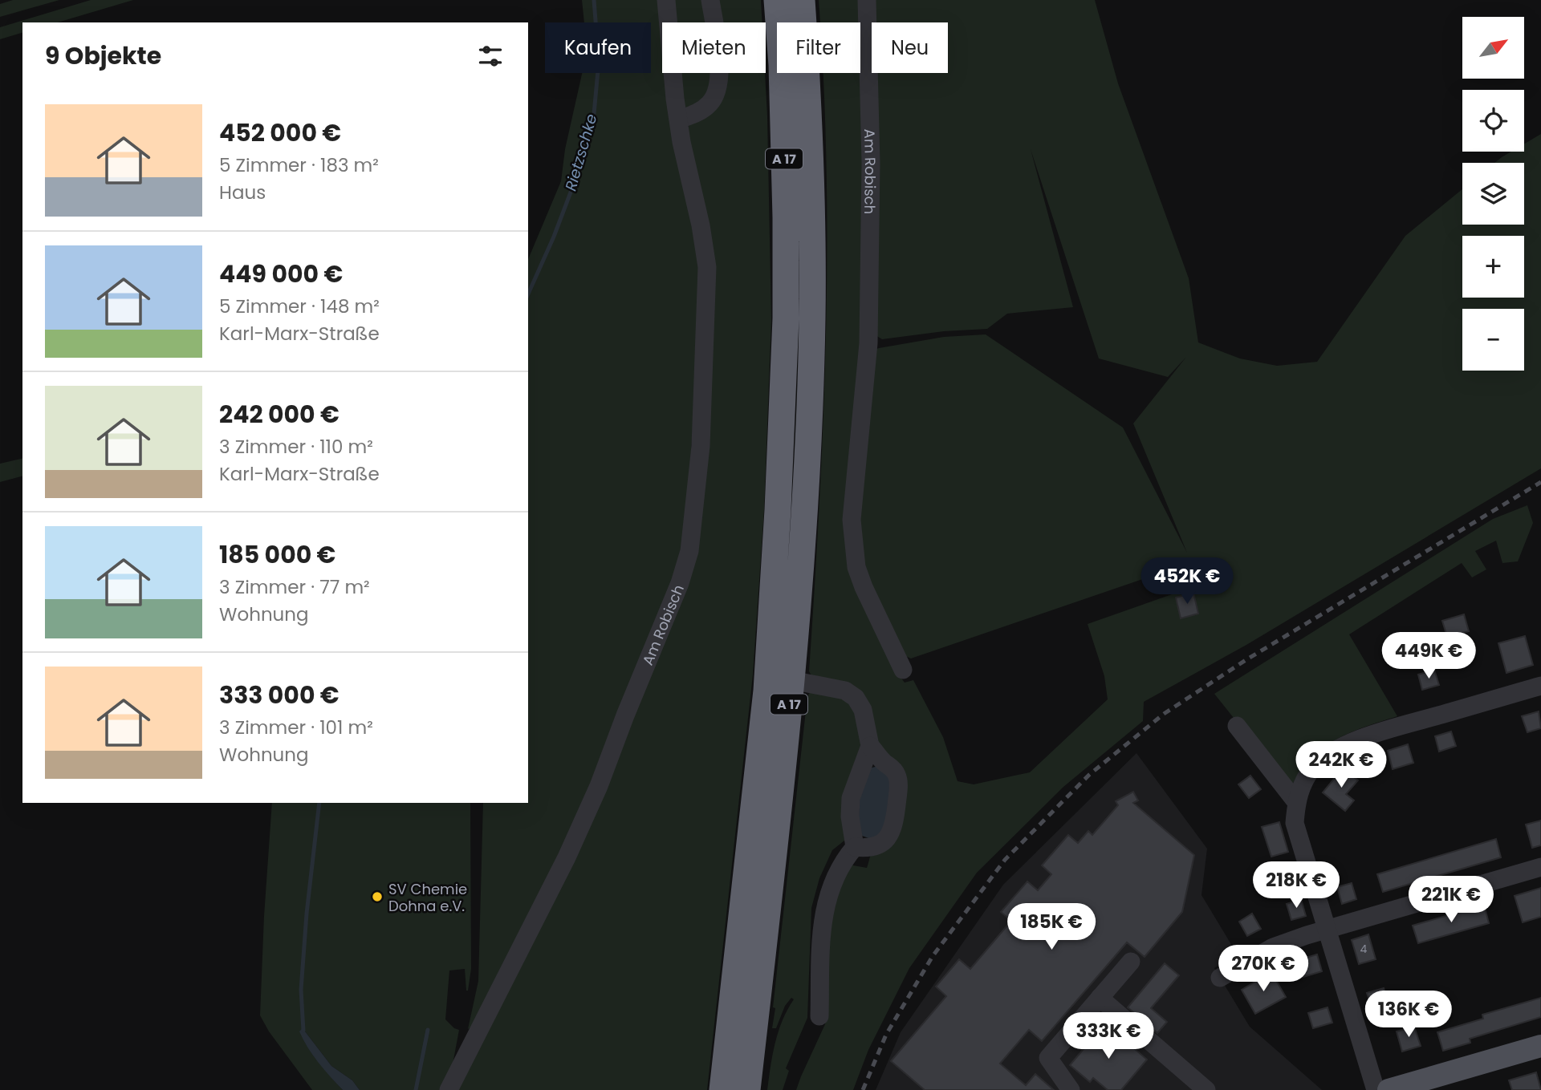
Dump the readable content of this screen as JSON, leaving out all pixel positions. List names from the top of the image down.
{
  "streets": {
    "highway": ["A 17"],
    "street": ["Am Robisch"]
  },
  "water": ["Rietzschke"],
  "places": ["SV Chemie Dohna e.V."],
  "house_numbers": ["4"],
  "north": "top right",
  "page": {
    "map_buttons": ["+", "−"],
    "chip": [
      "Kaufen",
      "Mieten",
      "Filter",
      "Neu"
    ],
    "heading": "9 Objekte",
    "list": [
      {
        "name": "452 000 €",
        "note": "5 Zimmer · 183 m² · Haus"
      },
      {
        "name": "449 000 €",
        "note": "5 Zimmer · 148 m² · Karl-Marx-Straße"
      },
      {
        "name": "242 000 €",
        "note": "3 Zimmer · 110 m² · Karl-Marx-Straße"
      },
      {
        "name": "185 000 €",
        "note": "3 Zimmer · 77 m² · Wohnung"
      },
      {
        "name": "333 000 €",
        "note": "3 Zimmer · 101 m² · Wohnung"
      }
    ],
    "price": [
      "452K €",
      "449K €",
      "242K €",
      "218K €",
      "221K €",
      "185K €",
      "270K €",
      "136K €",
      "333K €"
    ]
  }
}
